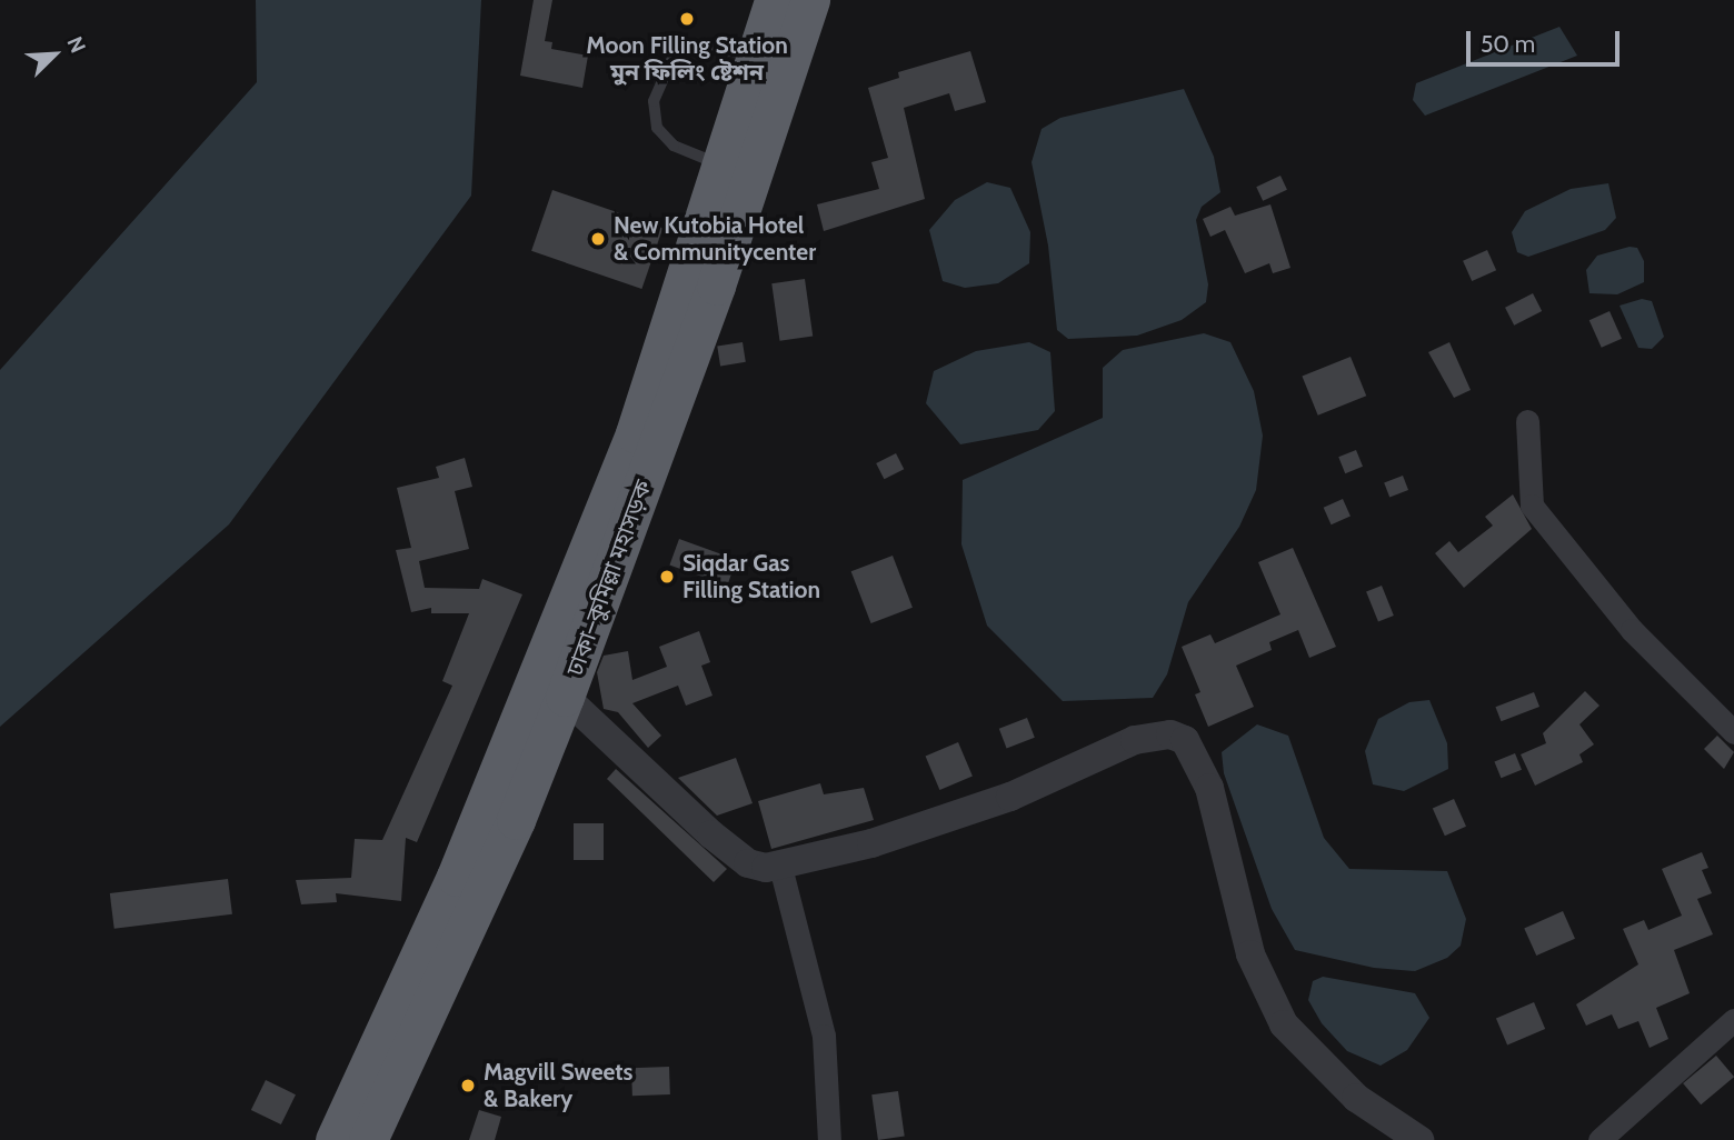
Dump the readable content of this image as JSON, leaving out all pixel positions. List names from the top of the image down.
{
  "streets": {
    "highway": ["ঢাকা–কুমিল্লা মহাসড়ক"]
  },
  "places": [
    "Moon Filling Station মুন ফিলিং ষ্টেশন",
    "New Kutobia Hotel & Communitycenter",
    "Siqdar Gas Filling Station",
    "Magvill Sweets & Bakery"
  ],
  "scale_bar": "50 m",
  "north": "top right"
}
